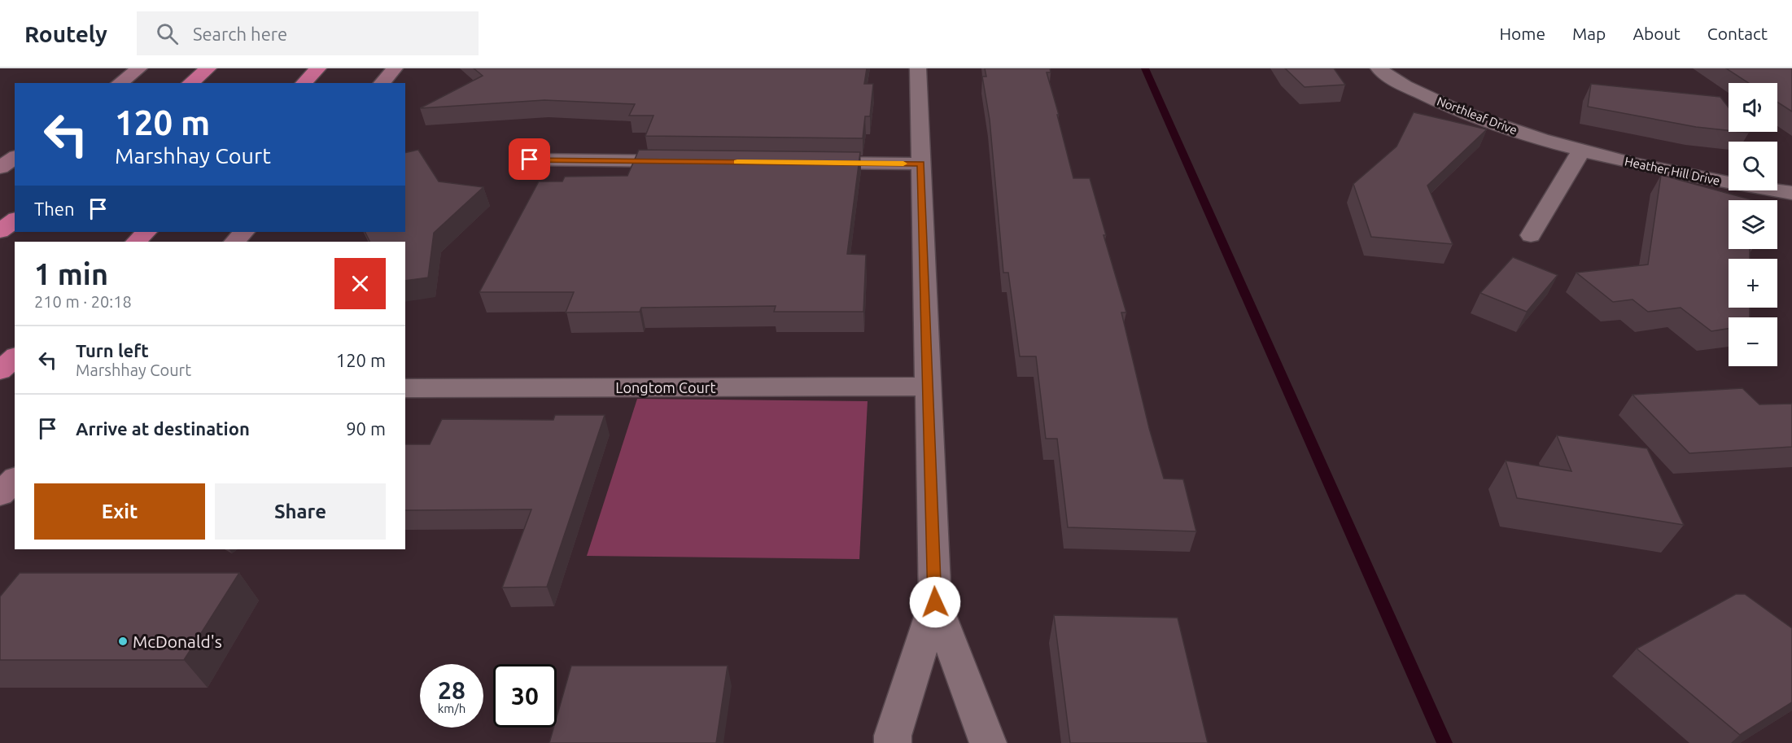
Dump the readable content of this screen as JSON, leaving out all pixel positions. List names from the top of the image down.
{
  "streets": {
    "street": ["Northleaf Drive", "Heather Hill Drive", "Longtom Court"]
  },
  "crossings": [
    ["Northleaf Drive", "Heather Hill Drive"]
  ],
  "places": ["McDonald's"],
  "page": {
    "header": "Routely",
    "search": "Search here",
    "nav": [
      "Home",
      "Map",
      "About",
      "Contact"
    ],
    "map_buttons": ["+", "−"],
    "turn": ["120 m", "Marshhay Court"],
    "then": "Then",
    "heading": ["1 min", "210 m · 20:18"],
    "list": [
      {
        "name": "Turn left",
        "note": "Marshhay Court",
        "value": "120 m"
      },
      {
        "name": "Arrive at destination",
        "value": "90 m"
      }
    ],
    "buttons": ["Exit", "Share"],
    "speed": "28 km/h",
    "limit": "30"
  }
}
